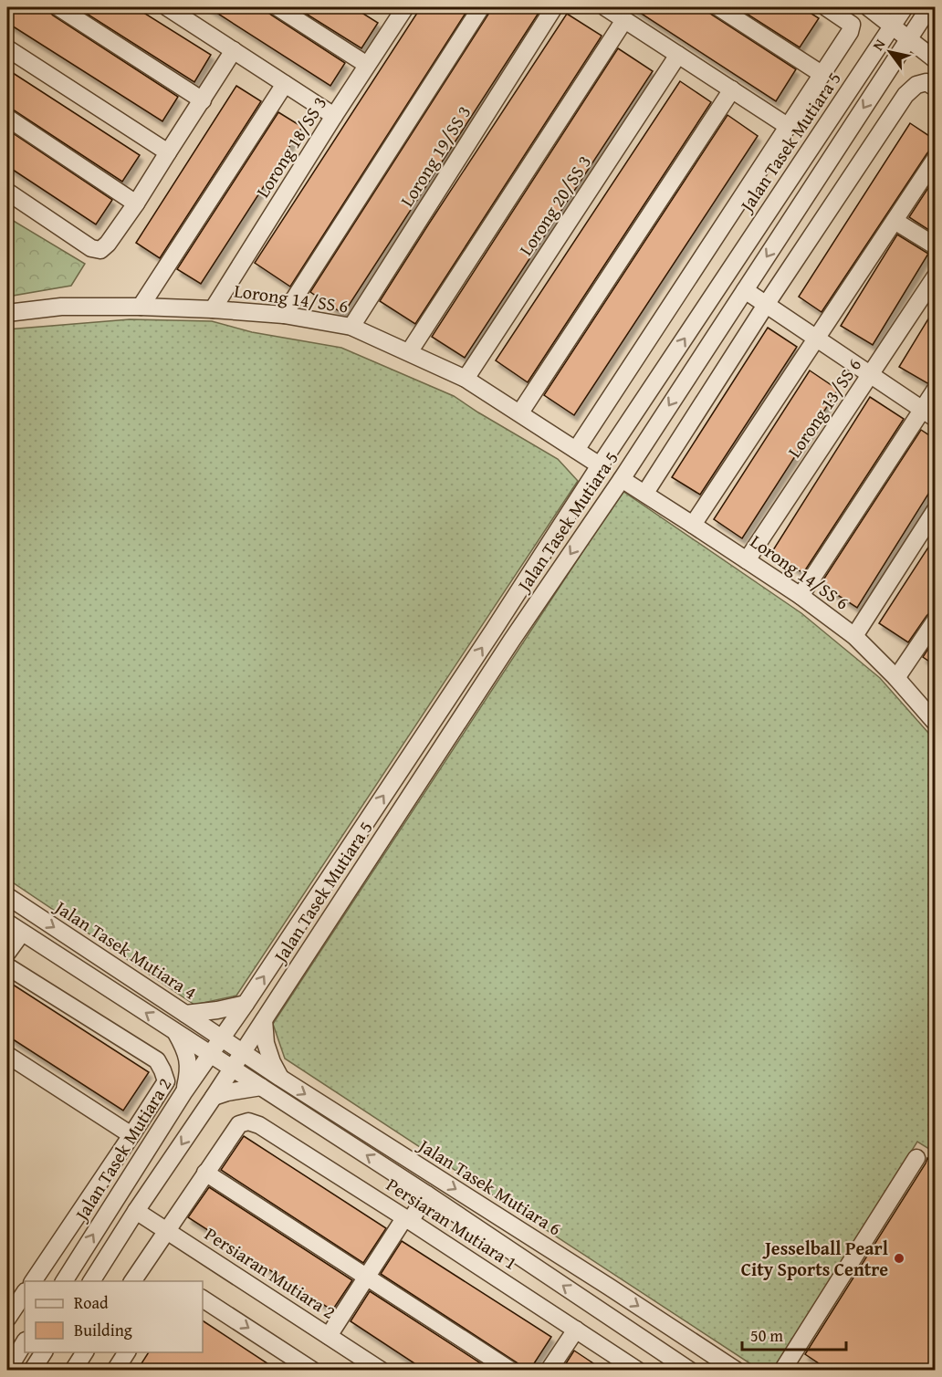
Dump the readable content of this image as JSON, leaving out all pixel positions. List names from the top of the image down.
{
  "streets": {
    "street": [
      "Jalan Tasek Mutiara 5",
      "Lorong 18/SS 3",
      "Lorong 19/SS 3",
      "Lorong 20/SS 3",
      "Lorong 14/SS 6",
      "Lorong 13/SS 6",
      "Jalan Tasek Mutiara 4",
      "Jalan Tasek Mutiara 2",
      "Jalan Tasek Mutiara 6",
      "Persiaran Mutiara 1",
      "Persiaran Mutiara 2"
    ]
  },
  "crossings": [
    ["Jalan Tasek Mutiara 5", "Lorong 14/SS 6"],
    ["Jalan Tasek Mutiara 5", "Jalan Tasek Mutiara 4"],
    ["Jalan Tasek Mutiara 5", "Jalan Tasek Mutiara 2"],
    ["Jalan Tasek Mutiara 5", "Jalan Tasek Mutiara 6"],
    ["Lorong 18/SS 3", "Lorong 14/SS 6"],
    ["Lorong 19/SS 3", "Lorong 14/SS 6"],
    ["Lorong 20/SS 3", "Lorong 14/SS 6"],
    ["Lorong 14/SS 6", "Lorong 13/SS 6"],
    ["Jalan Tasek Mutiara 4", "Jalan Tasek Mutiara 2"],
    ["Jalan Tasek Mutiara 4", "Jalan Tasek Mutiara 6"],
    ["Jalan Tasek Mutiara 2", "Jalan Tasek Mutiara 6"]
  ],
  "places": ["Jesselball Pearl City Sports Centre"],
  "legend": ["Road", "Building"],
  "scale_bar": "50 m",
  "north": "top left"
}
